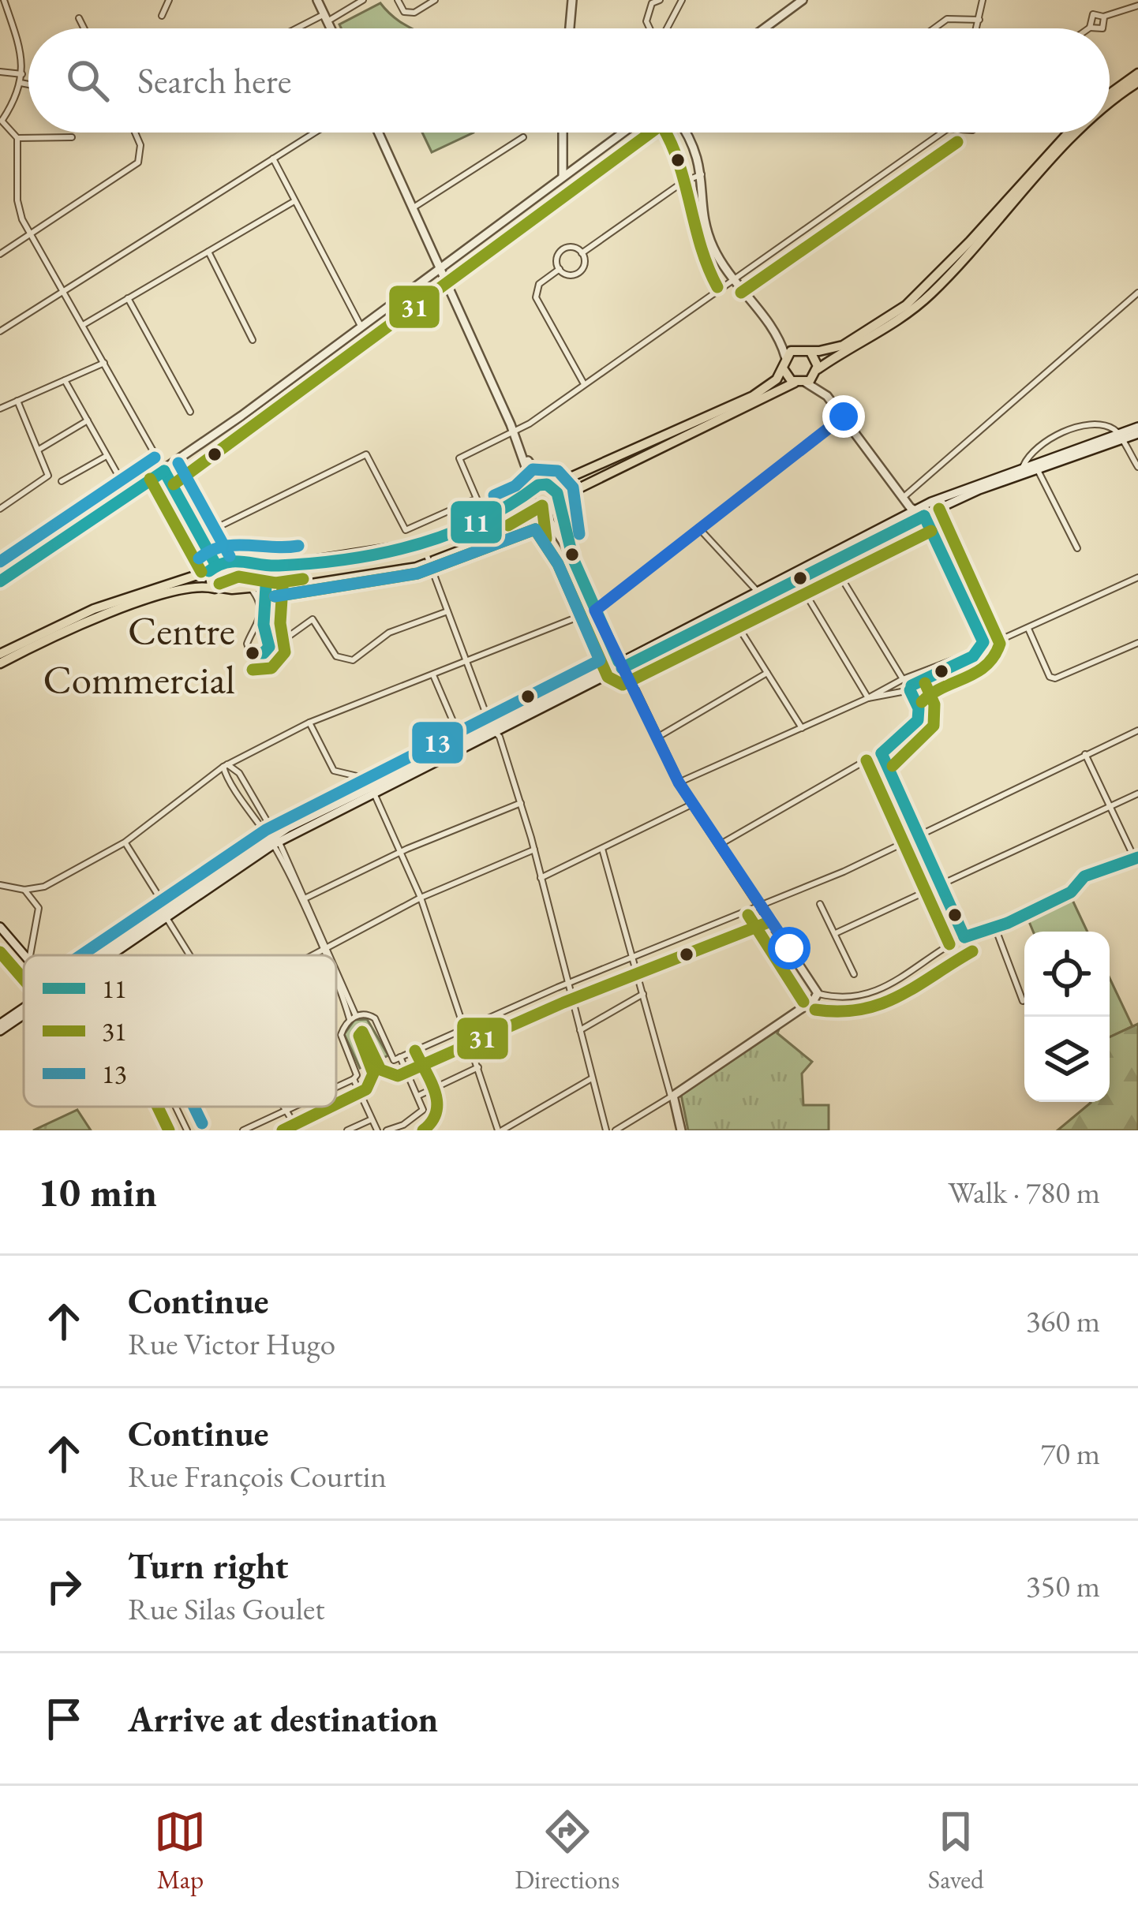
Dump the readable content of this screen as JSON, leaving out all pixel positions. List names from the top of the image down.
{
  "places": ["Centre Commercial"],
  "lines": ["transit line 31", "transit line 13", "transit line 11"],
  "legend": ["11", "31", "13"],
  "page": {
    "search": "Search here",
    "heading": ["10 min", "Walk · 780 m"],
    "list": [
      ["Continue", "Rue Victor Hugo", "360 m"],
      ["Continue", "Rue François Courtin", "70 m"],
      ["Turn right", "Rue Silas Goulet", "350 m"],
      "Arrive at destination"
    ],
    "nav": ["Map", "Directions", "Saved"]
  }
}
